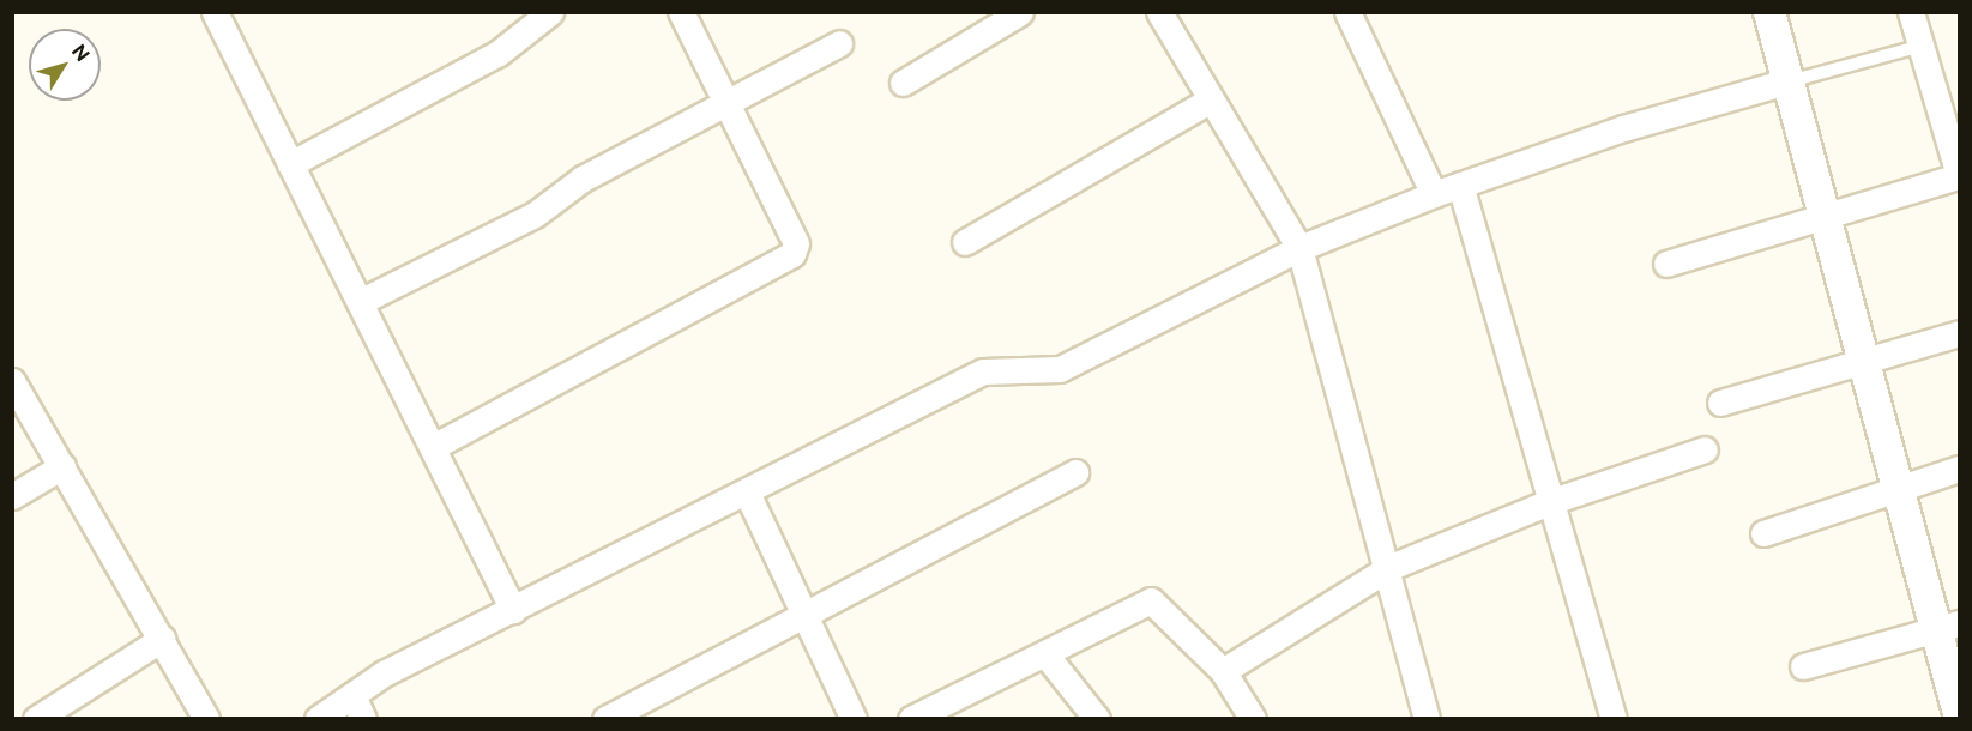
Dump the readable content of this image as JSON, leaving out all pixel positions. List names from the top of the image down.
{
  "north": "top right"
}
